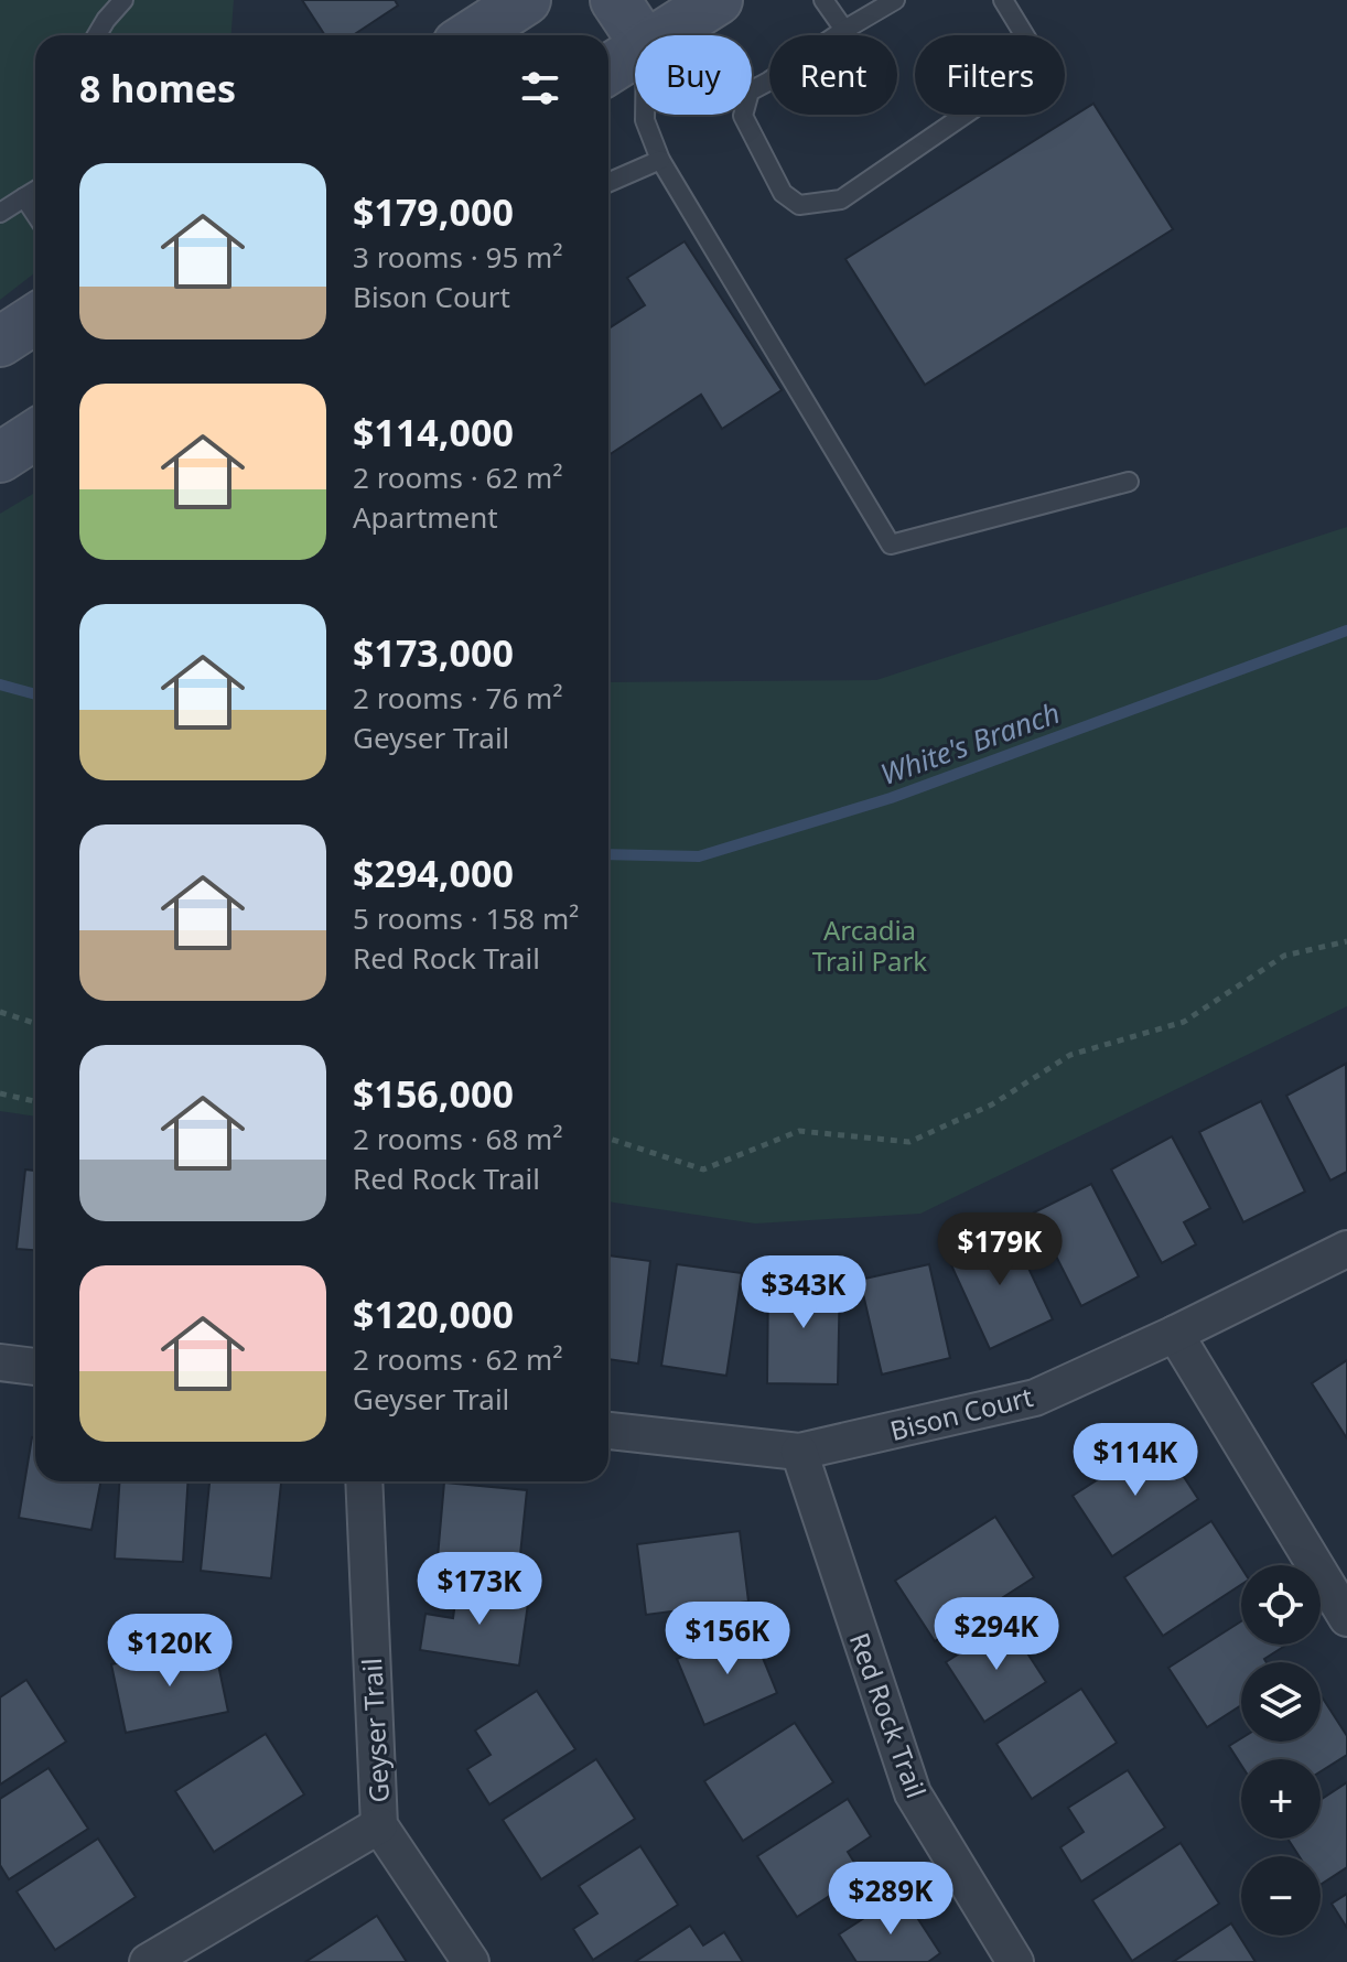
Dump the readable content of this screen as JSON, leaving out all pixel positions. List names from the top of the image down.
{
  "streets": {
    "street": ["Bison Court", "Red Rock Trail", "Geyser Trail"]
  },
  "crossings": [
    ["Bison Court", "Red Rock Trail"]
  ],
  "water": ["White's Branch"],
  "parks": ["Arcadia Trail Park"],
  "page": {
    "chip": ["Buy", "Rent", "Filters"],
    "heading": "8 homes",
    "list": [
      {
        "name": "$179,000",
        "note": "3 rooms · 95 m² · Bison Court"
      },
      {
        "name": "$114,000",
        "note": "2 rooms · 62 m² · Apartment"
      },
      {
        "name": "$173,000",
        "note": "2 rooms · 76 m² · Geyser Trail"
      },
      {
        "name": "$294,000",
        "note": "5 rooms · 158 m² · Red Rock Trail"
      },
      {
        "name": "$156,000",
        "note": "2 rooms · 68 m² · Red Rock Trail"
      },
      {
        "name": "$120,000",
        "note": "2 rooms · 62 m² · Geyser Trail"
      }
    ],
    "price": [
      "$179K",
      "$343K",
      "$114K",
      "$173K",
      "$294K",
      "$156K",
      "$120K",
      "$289K"
    ],
    "map_buttons": ["+", "−"]
  }
}
